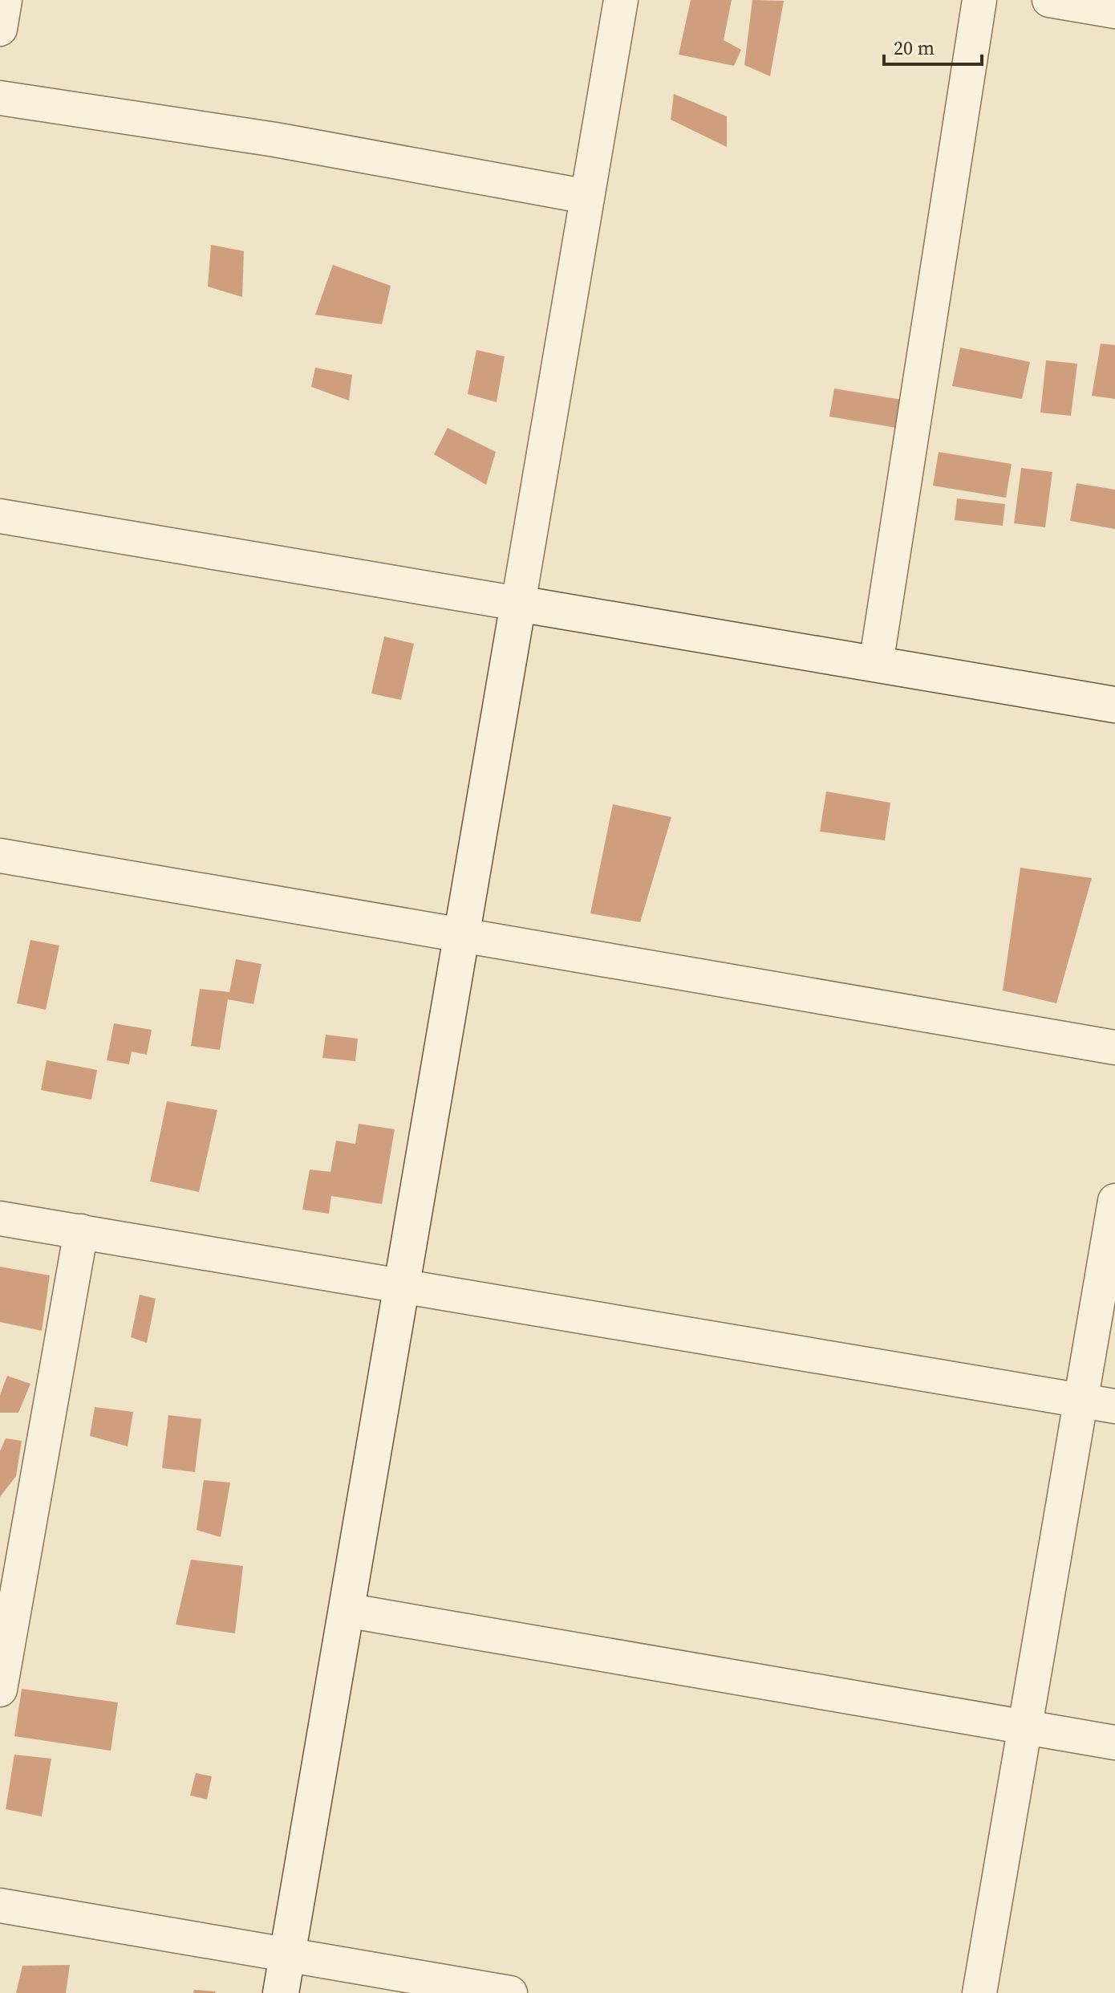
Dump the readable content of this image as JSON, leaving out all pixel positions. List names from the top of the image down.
{
  "scale_bar": "20 m"
}
